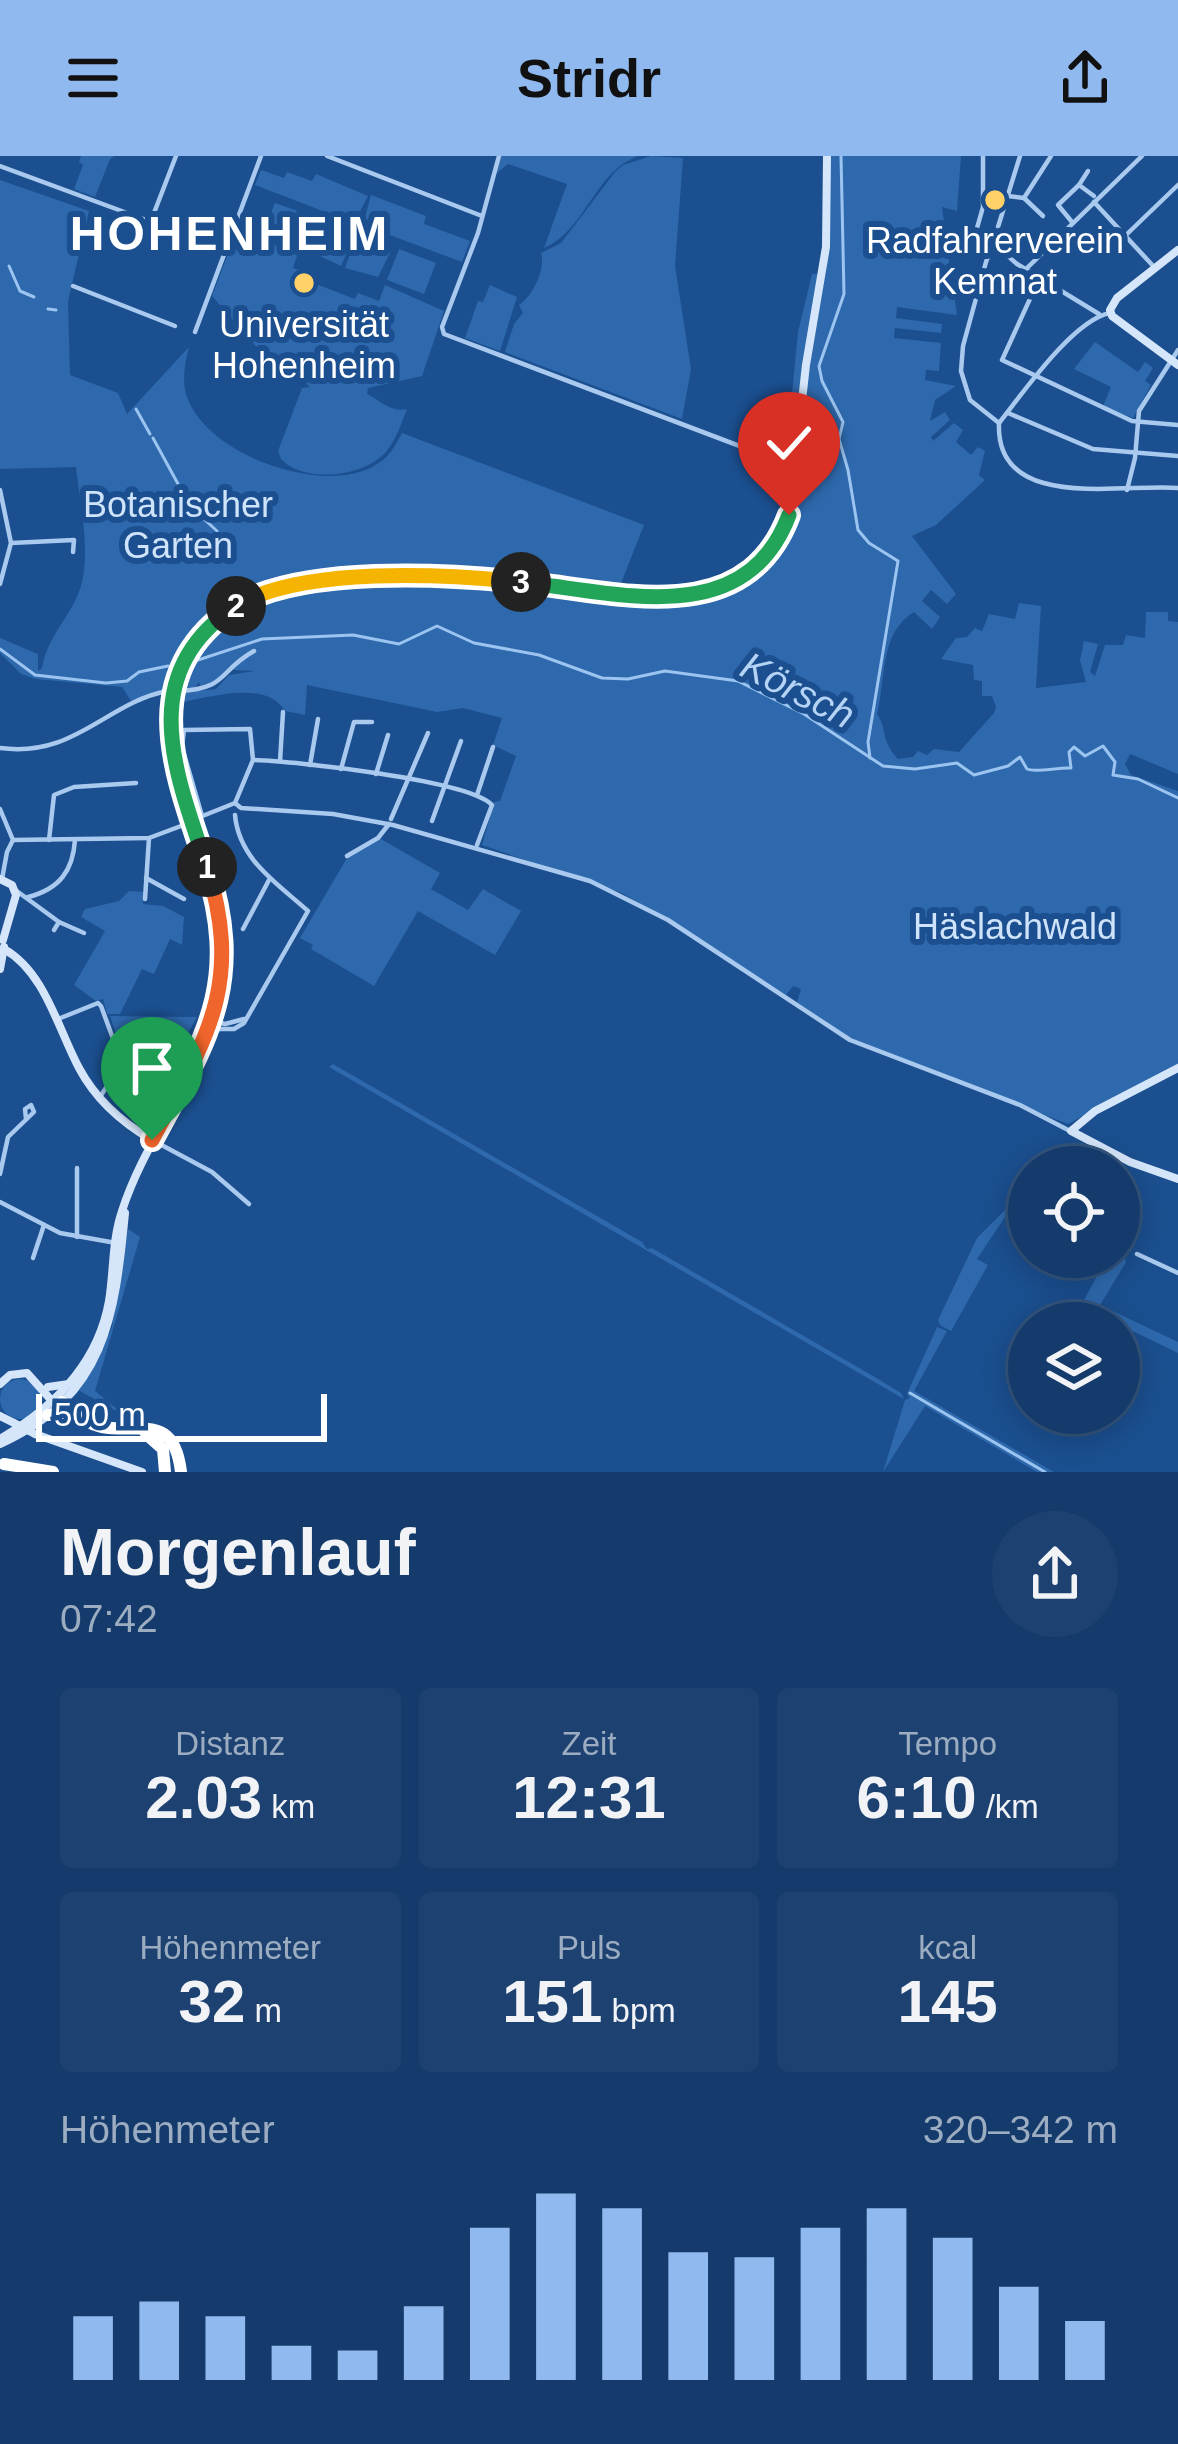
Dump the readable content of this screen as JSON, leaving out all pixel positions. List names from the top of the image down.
{
  "districts": ["HOHENHEIM"],
  "water": ["Körsch"],
  "parks": ["Botanischer Garten", "Häslachwald"],
  "places": ["Radfahrerverein Kemnat", "Universität Hohenheim"],
  "scale_bar": "500 m",
  "page": {
    "header": "Stridr",
    "pins": ["3", "2", "1"],
    "scale": "500 m",
    "heading": ["Morgenlauf", "07:42"],
    "stats": [
      ["Distanz", "2.03 km"],
      ["Zeit", "12:31"],
      ["Tempo", "6:10 /km"],
      ["Höhenmeter", "32 m"],
      ["Puls", "151 bpm"],
      ["kcal", "145"]
    ],
    "chart": ["Höhenmeter", "320–342 m"]
  }
}
